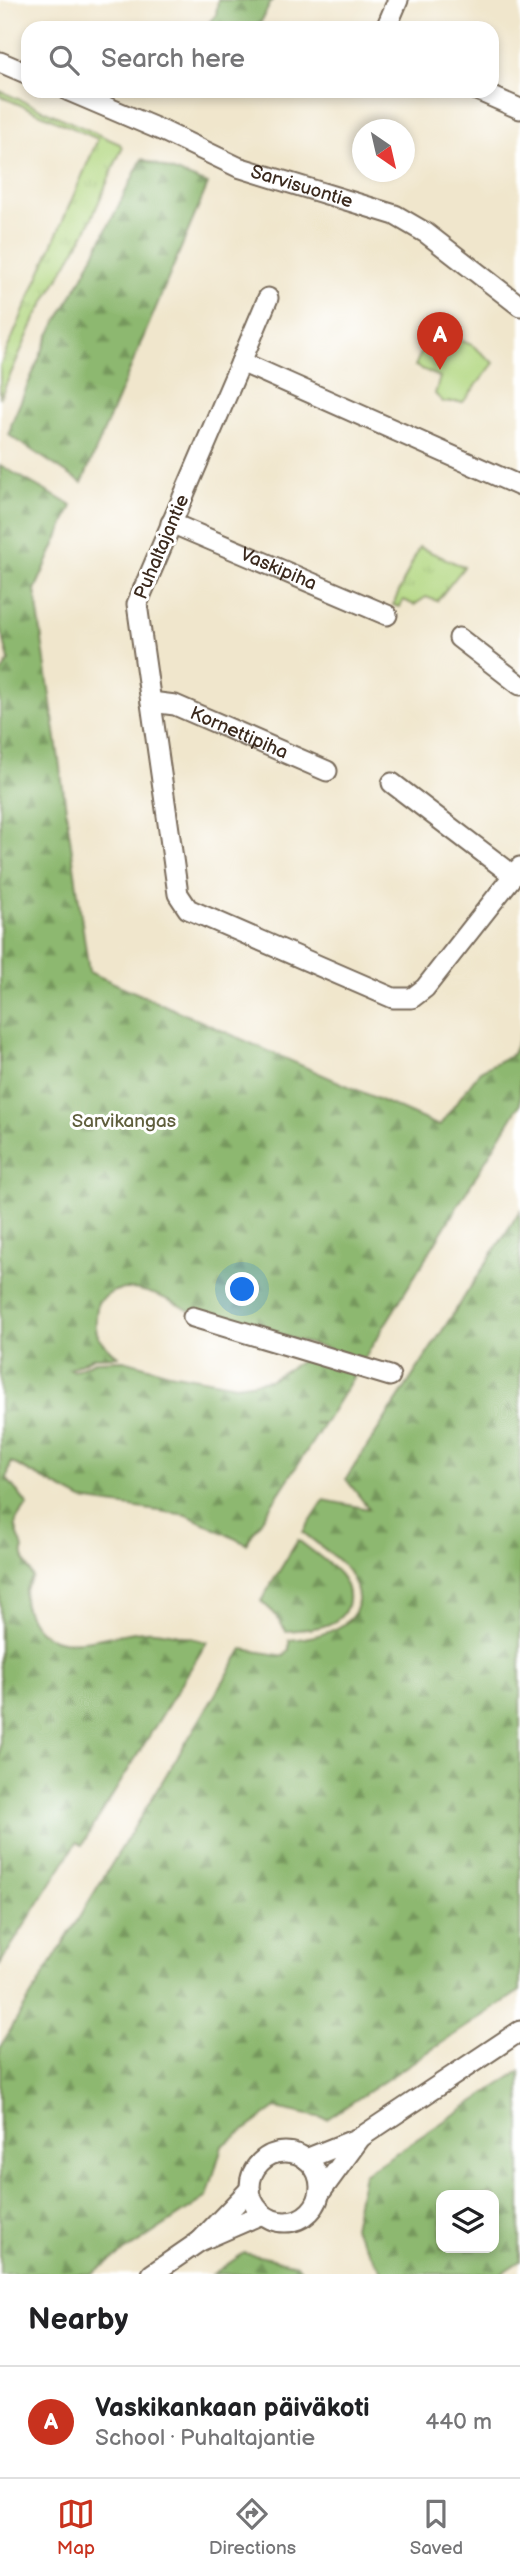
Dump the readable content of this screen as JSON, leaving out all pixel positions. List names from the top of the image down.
{
  "streets": {
    "street": [
      "Sarvisuontie",
      "Puhaltajantie",
      "Vaskipiha",
      "Kornettipiha"
    ]
  },
  "crossings": [
    ["Puhaltajantie", "Vaskipiha"],
    ["Puhaltajantie", "Kornettipiha"]
  ],
  "parks": ["Sarvikangas"],
  "north": "bottom right",
  "page": {
    "search": "Search here",
    "pins": "A",
    "heading": "Nearby",
    "list": [
      {
        "mark": "A",
        "name": "Vaskikankaan päiväkoti",
        "note": "School · Puhaltajantie",
        "value": "440 m"
      }
    ],
    "nav": ["Map", "Directions", "Saved"]
  }
}
